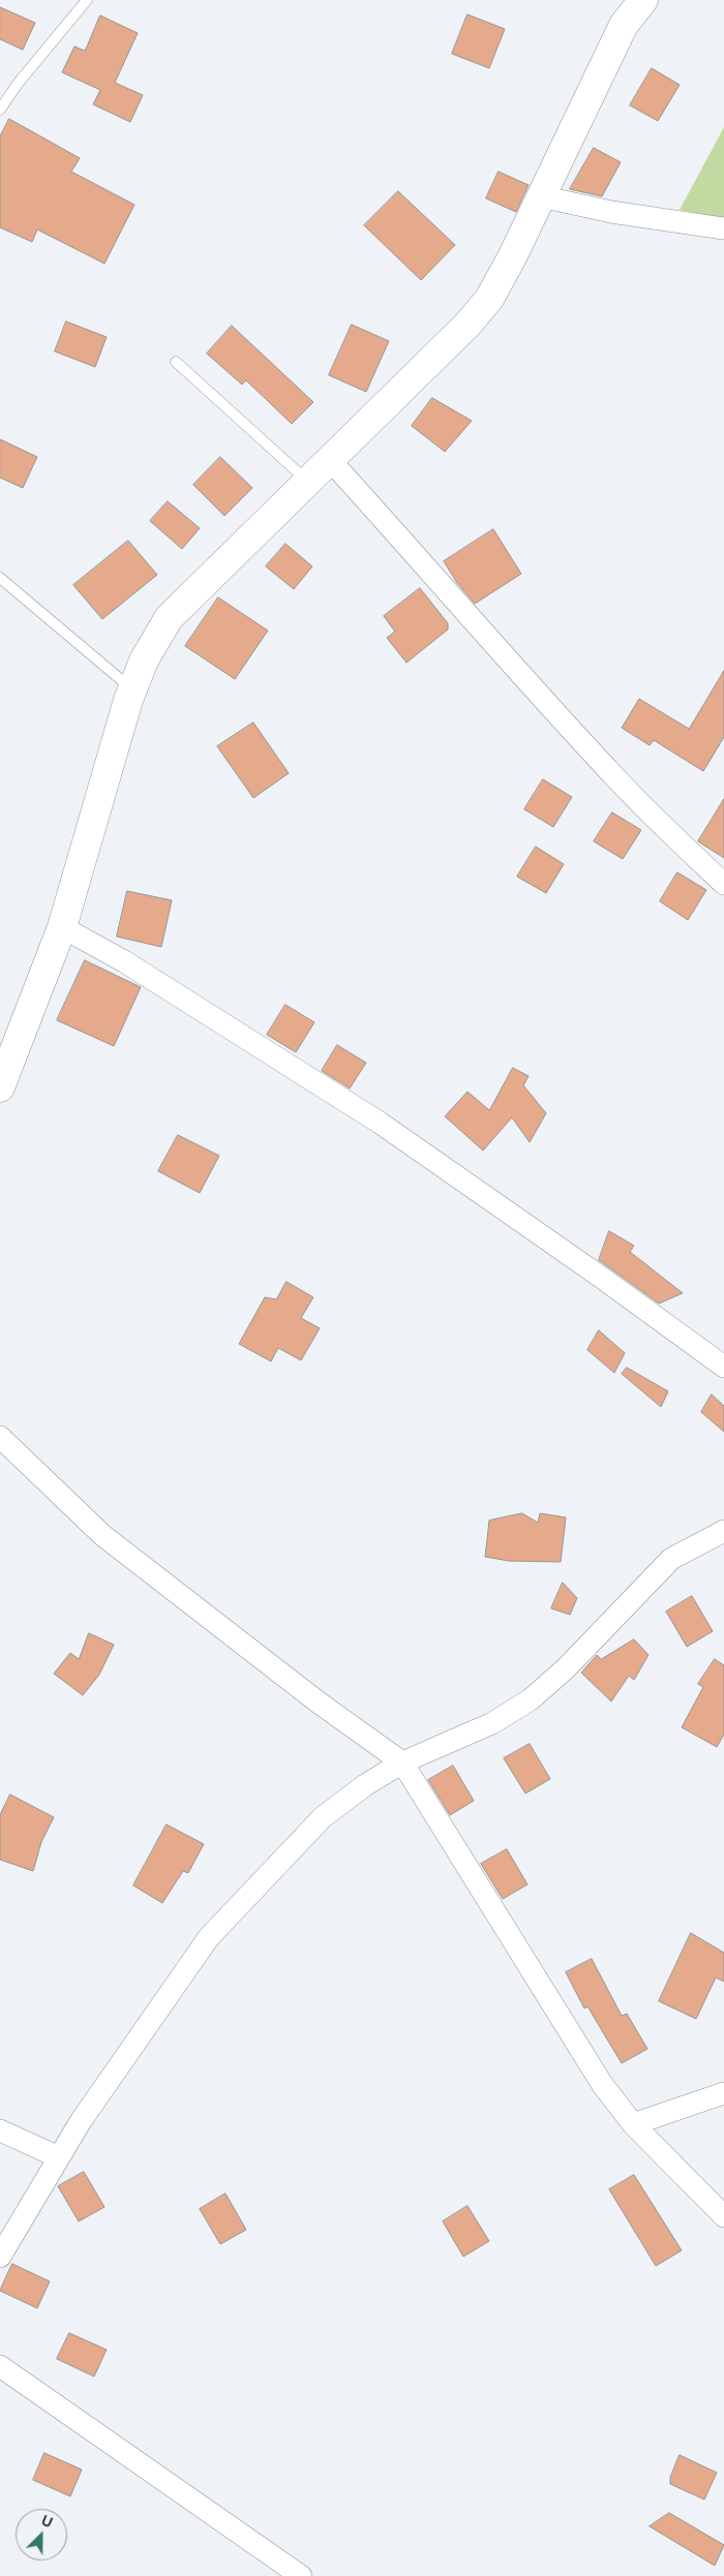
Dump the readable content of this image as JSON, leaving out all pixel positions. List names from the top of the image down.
{
  "north": "top right"
}
